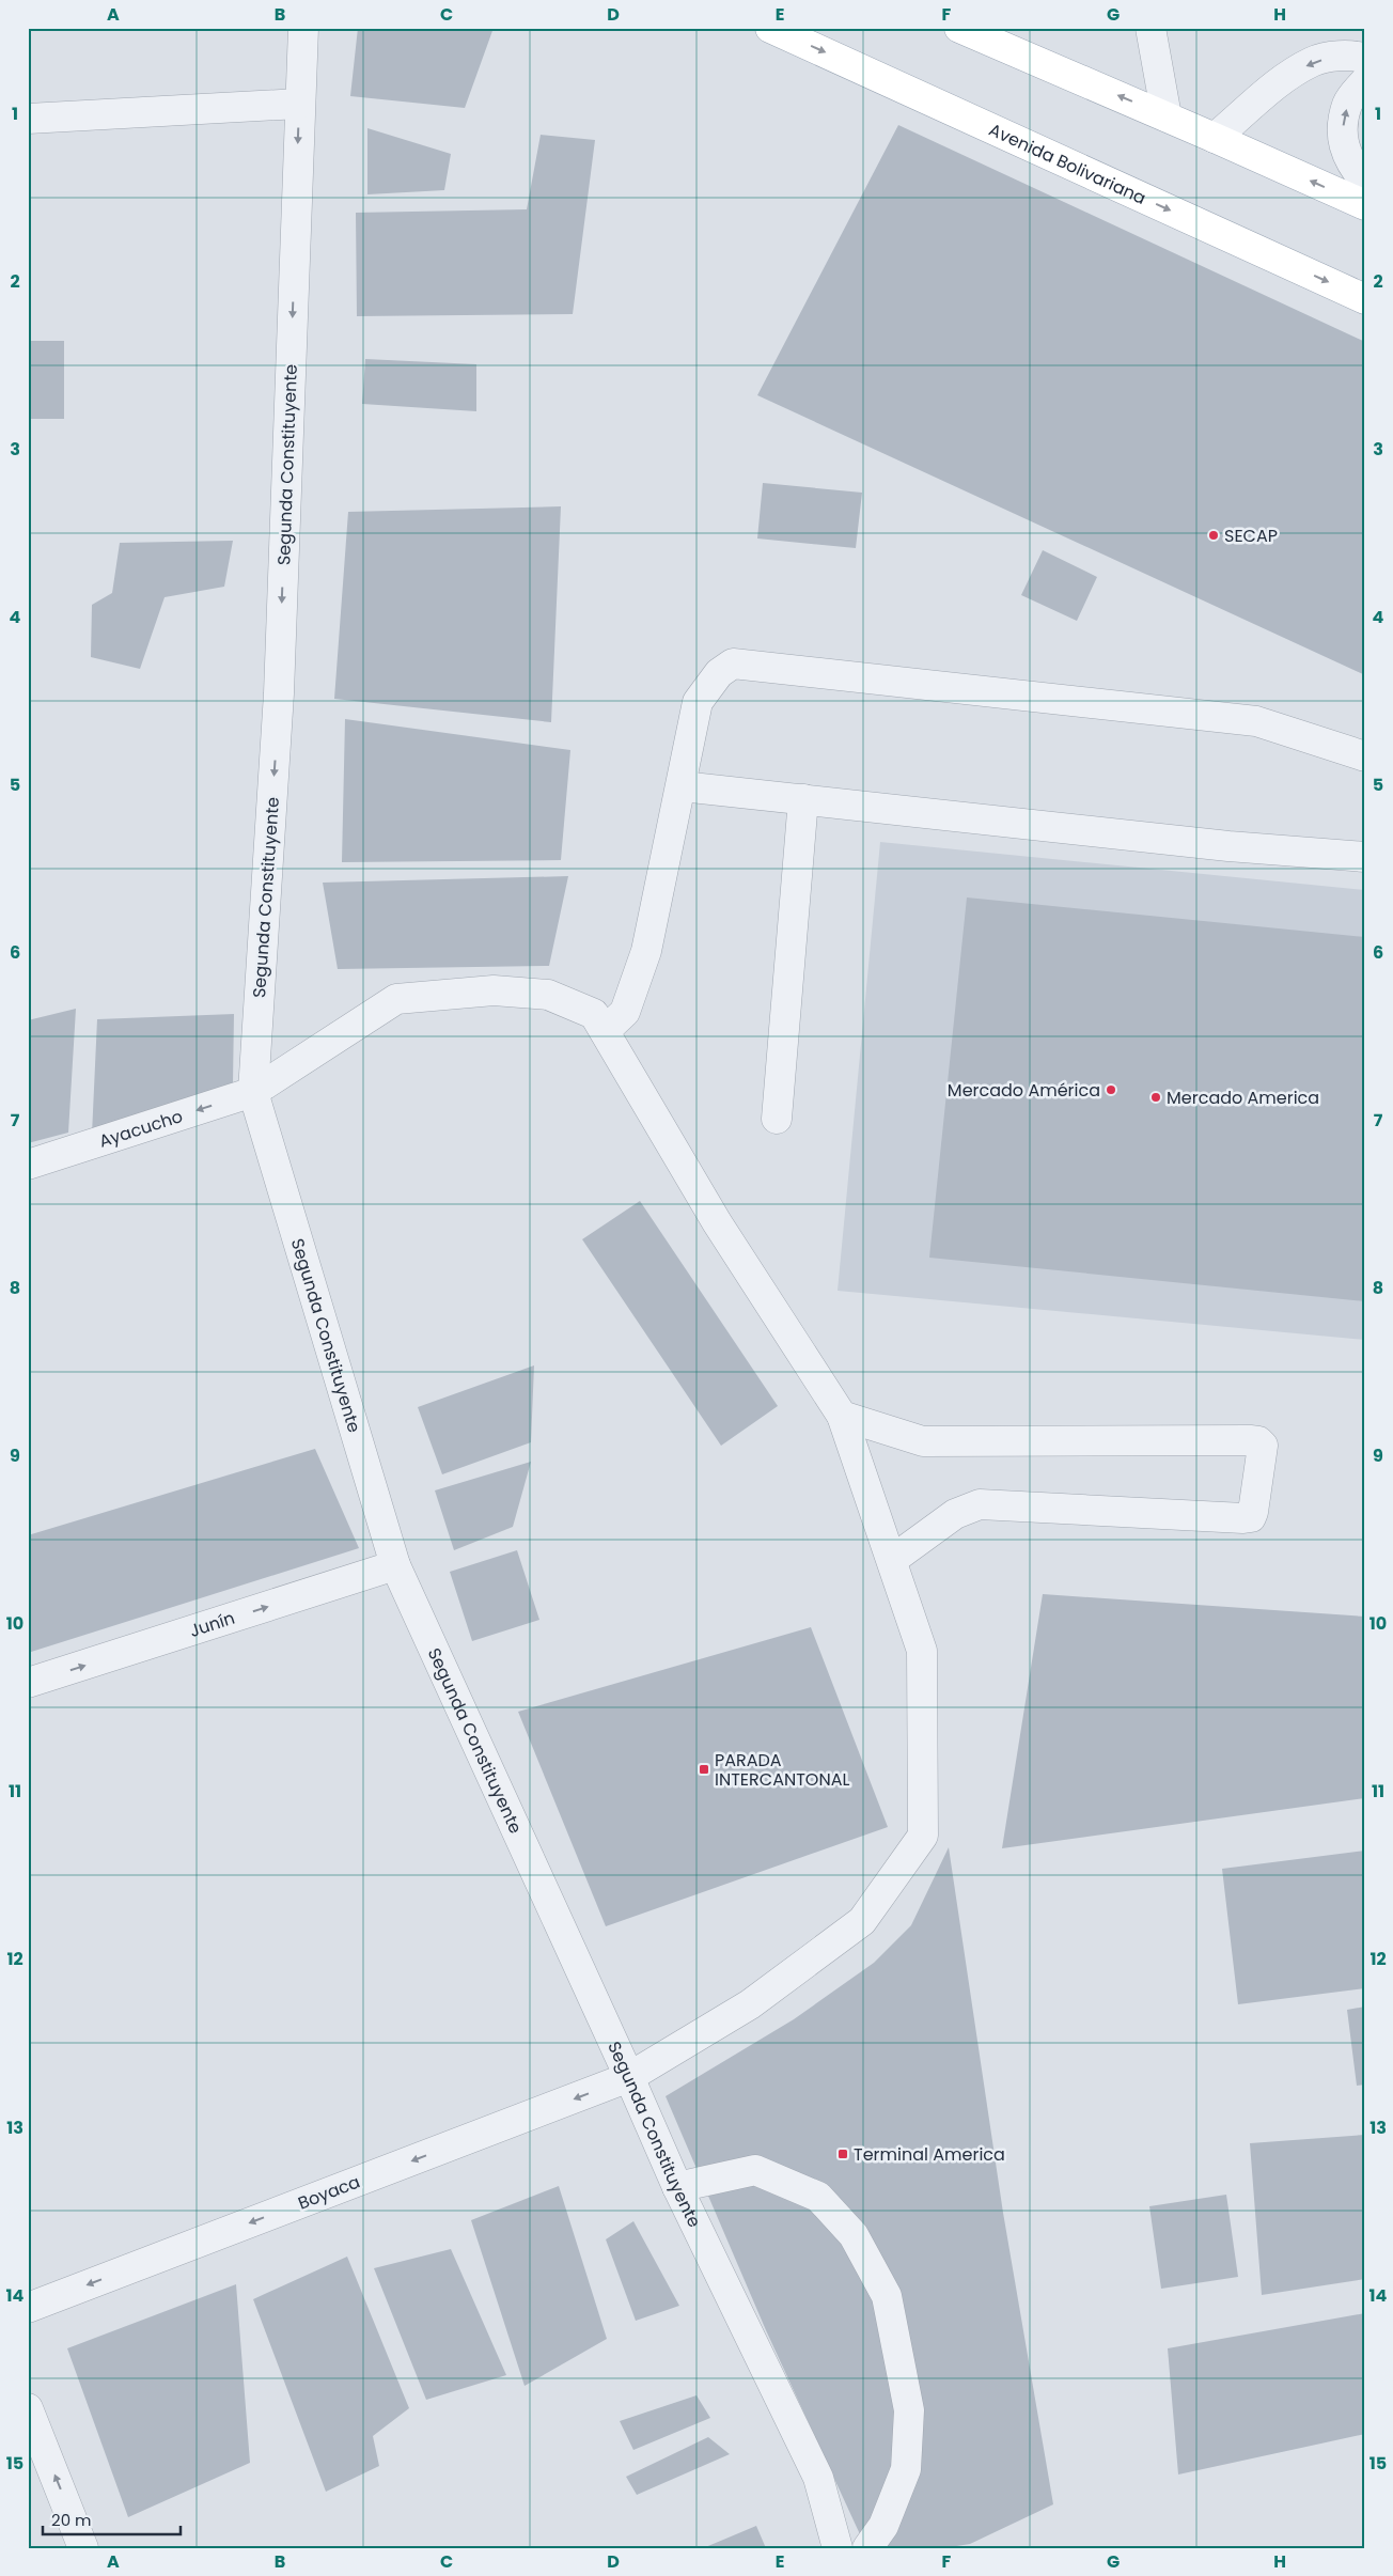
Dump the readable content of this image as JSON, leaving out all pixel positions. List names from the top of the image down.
{
  "streets": {
    "main road": ["Avenida Bolivariana"],
    "street": [
      "Segunda Constituyente",
      "Ayacucho",
      "Junín",
      "Boyaca"
    ]
  },
  "crossings": [
    ["Segunda Constituyente", "Ayacucho"],
    ["Segunda Constituyente", "Junín"],
    ["Segunda Constituyente", "Boyaca"],
    ["Ayacucho", "Boyaca"]
  ],
  "one_way": ["Segunda Constituyente", "Junín", "Boyaca"],
  "places": {
    "other": ["SECAP", "Mercado América", "Mercado America"],
    "transit": ["PARADA INTERCANTONAL", "Terminal America"]
  },
  "scale_bar": "20 m",
  "grid": {
    "columns": [
      "A",
      "B",
      "C",
      "D",
      "E",
      "F",
      "G",
      "H"
    ],
    "rows": [
      "1",
      "2",
      "3",
      "4",
      "5",
      "6",
      "7",
      "8",
      "9",
      "10",
      "11",
      "12",
      "13",
      "14",
      "15"
    ]
  }
}
